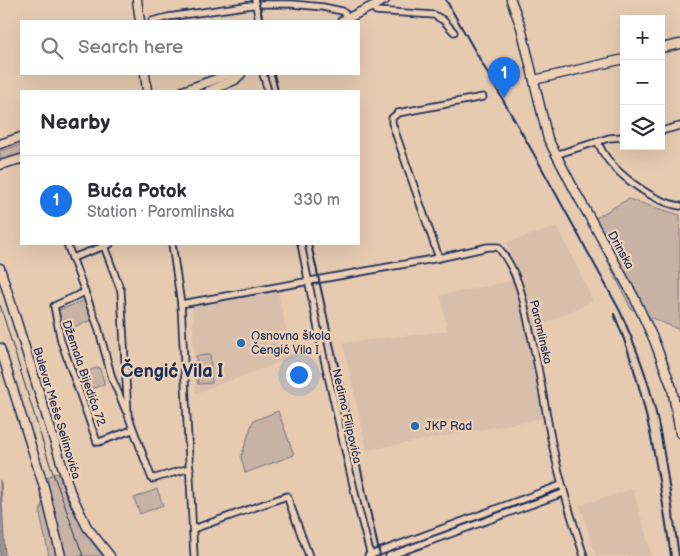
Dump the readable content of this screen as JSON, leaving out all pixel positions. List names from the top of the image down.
{
  "streets": {
    "main road": ["Drinska", "Bulevar Meše Selimovića"],
    "street": ["Paromlinska", "Džemala Bijedića 72", "Nedima Filipovića"]
  },
  "crossings": [
    ["Paromlinska", "Nedima Filipovića"]
  ],
  "districts": ["Čengić Vila I"],
  "places": ["Osnovna škola Čengić Vila I", "JKP Rad"],
  "page": {
    "map_buttons": ["+", "−"],
    "search": "Search here",
    "pins": "1",
    "heading": "Nearby",
    "list": [
      {
        "mark": "1",
        "name": "Buća Potok",
        "note": "Station · Paromlinska",
        "value": "330 m"
      }
    ]
  }
}
